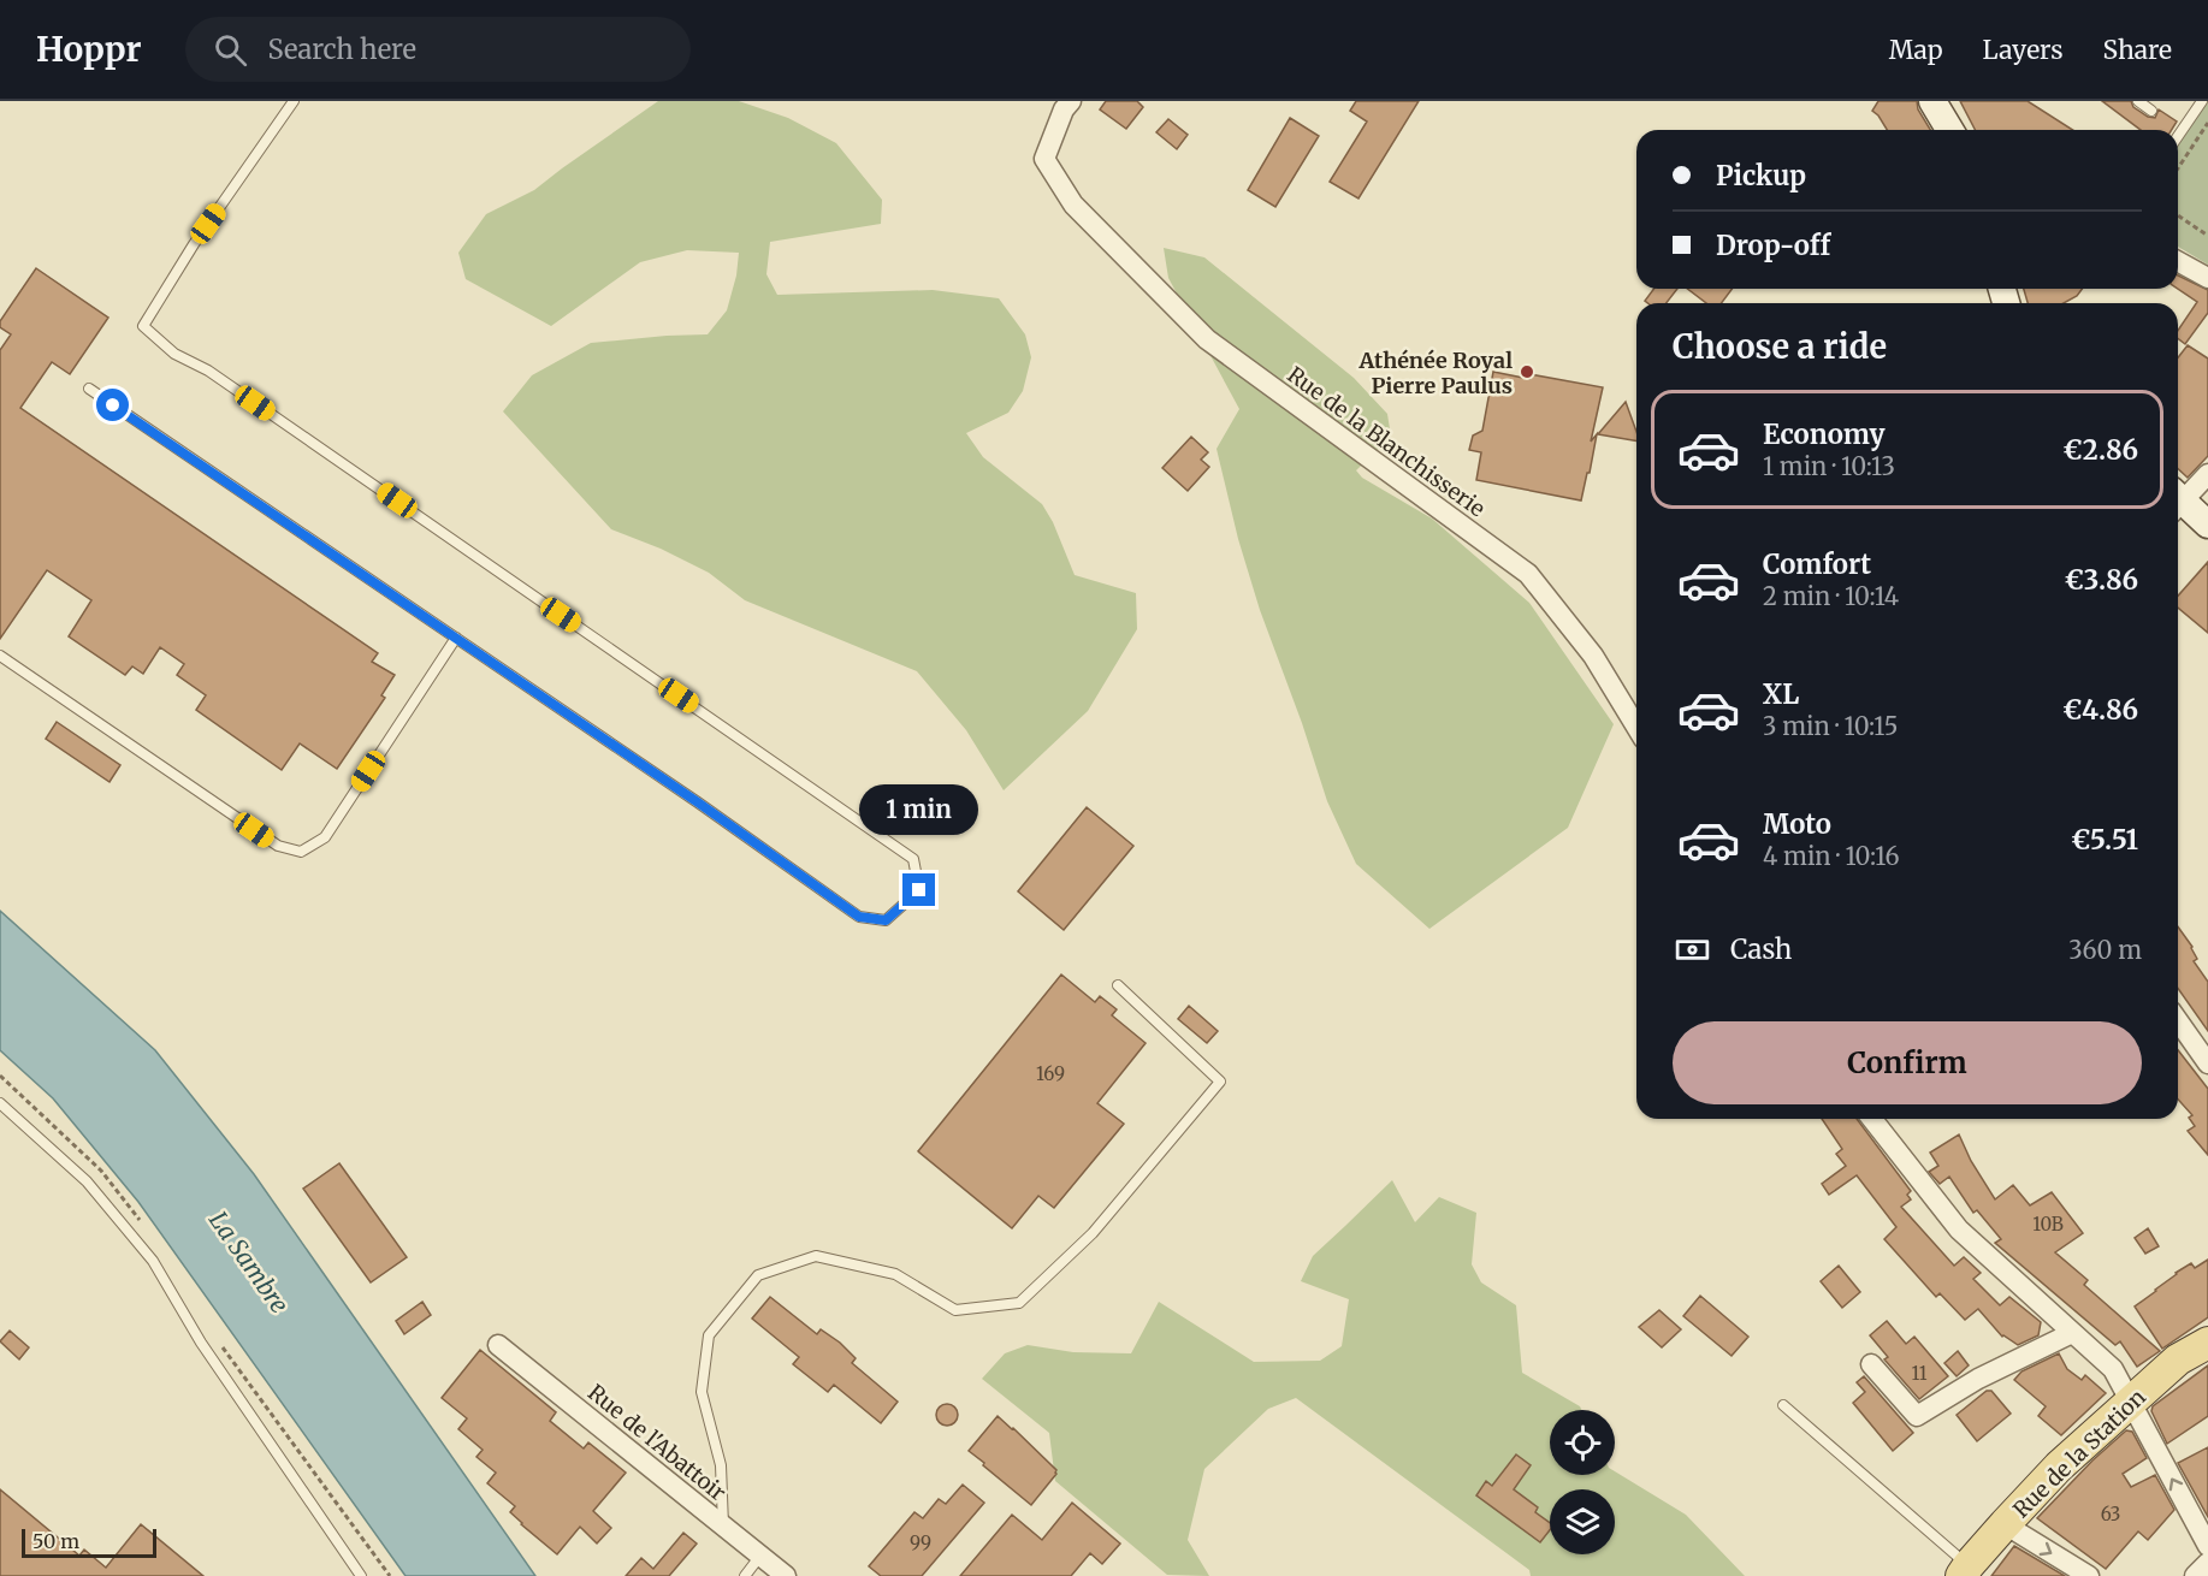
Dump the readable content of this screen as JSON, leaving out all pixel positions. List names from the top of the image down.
{
  "streets": {
    "main road": ["Rue de la Station"],
    "street": ["Rue de la Blanchisserie", "Rue de l'Abattoir"]
  },
  "water": ["La Sambre"],
  "places": ["Athénée Royal Pierre Paulus"],
  "house_numbers": [
    "169",
    "10B",
    "11",
    "63",
    "99"
  ],
  "scale_bar": "50 m",
  "page": {
    "header": "Hoppr",
    "search": "Search here",
    "nav": ["Map", "Layers", "Share"],
    "banner": ["Pickup", "Drop-off"],
    "heading": "Choose a ride",
    "list": [
      {
        "name": "Economy",
        "note": "1 min · 10:13",
        "value": "€2.86"
      },
      {
        "name": "Comfort",
        "note": "2 min · 10:14",
        "value": "€3.86"
      },
      {
        "name": "XL",
        "note": "3 min · 10:15",
        "value": "€4.86"
      },
      {
        "name": "Moto",
        "note": "4 min · 10:16",
        "value": "€5.51"
      }
    ],
    "bubble": "1 min",
    "pay": ["Cash", "360 m"],
    "buttons": "Confirm",
    "scale": "50 m"
  }
}
